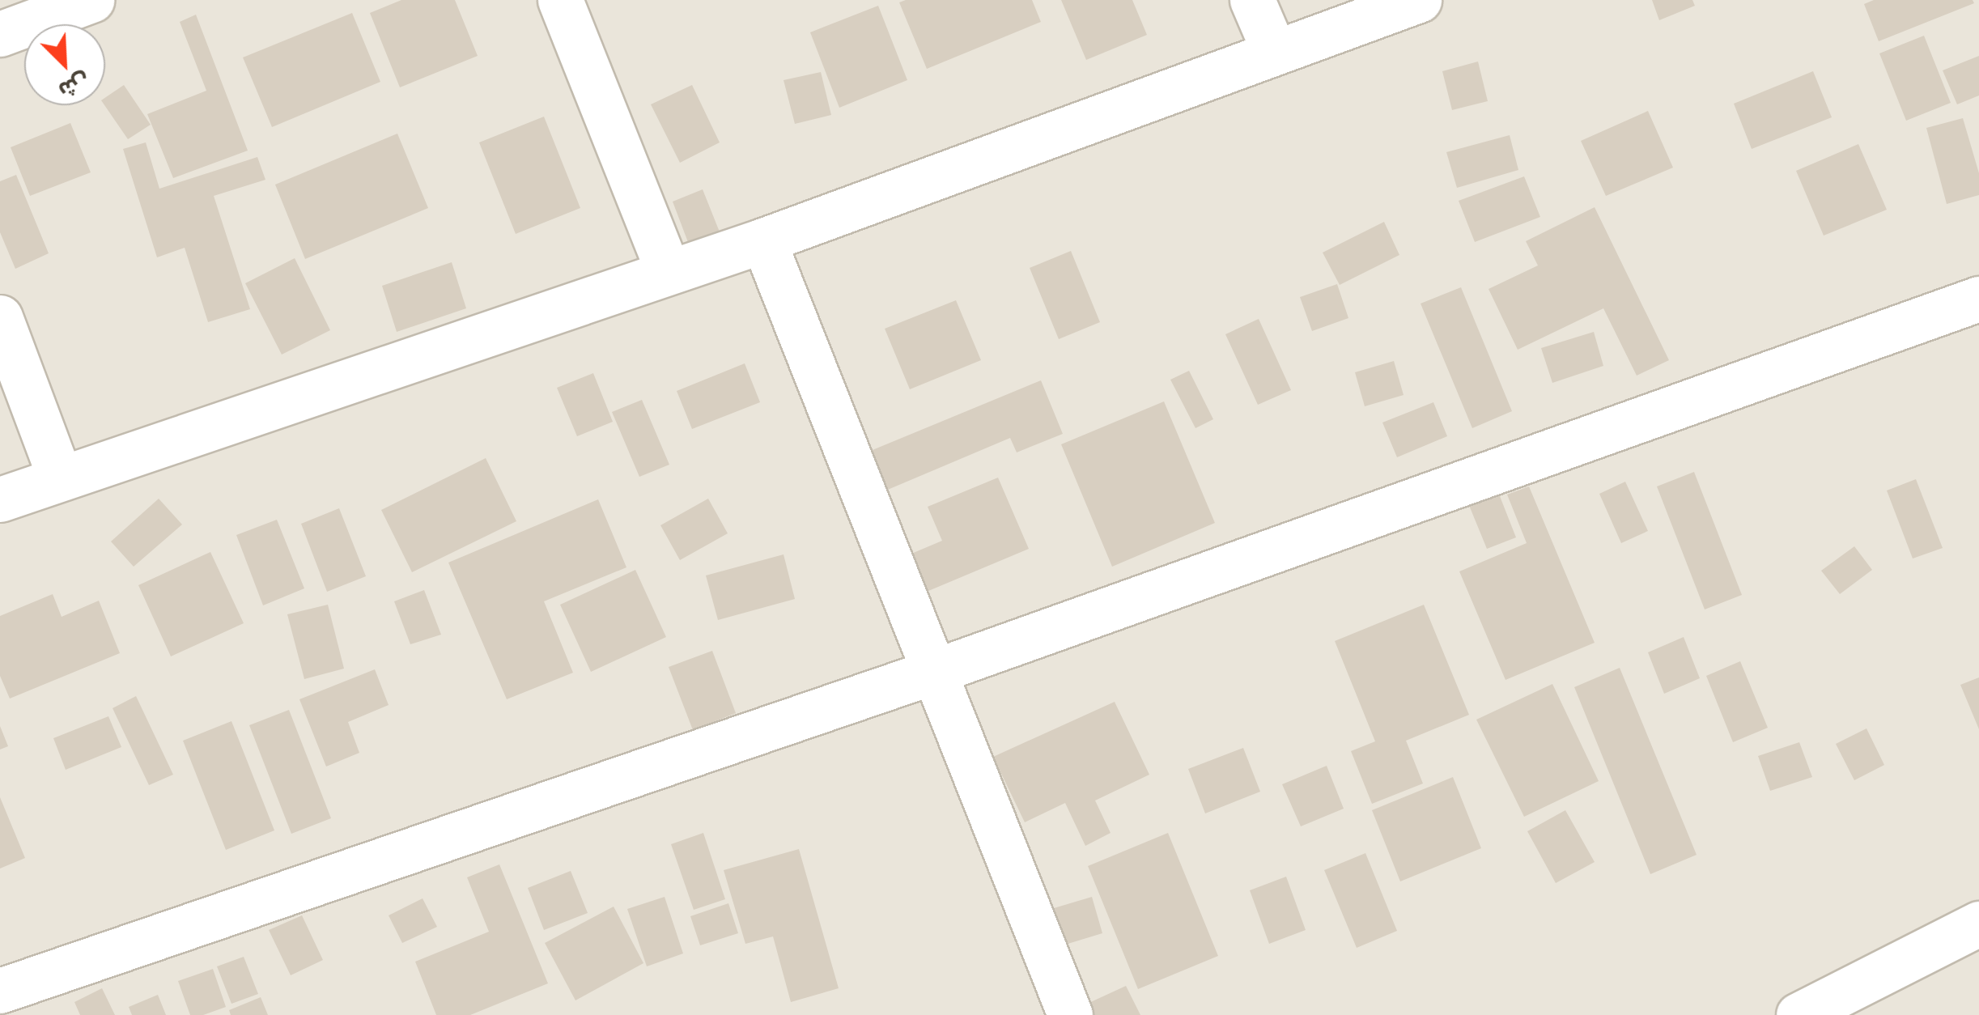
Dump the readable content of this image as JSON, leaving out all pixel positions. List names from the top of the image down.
{
  "north": "bottom right"
}
